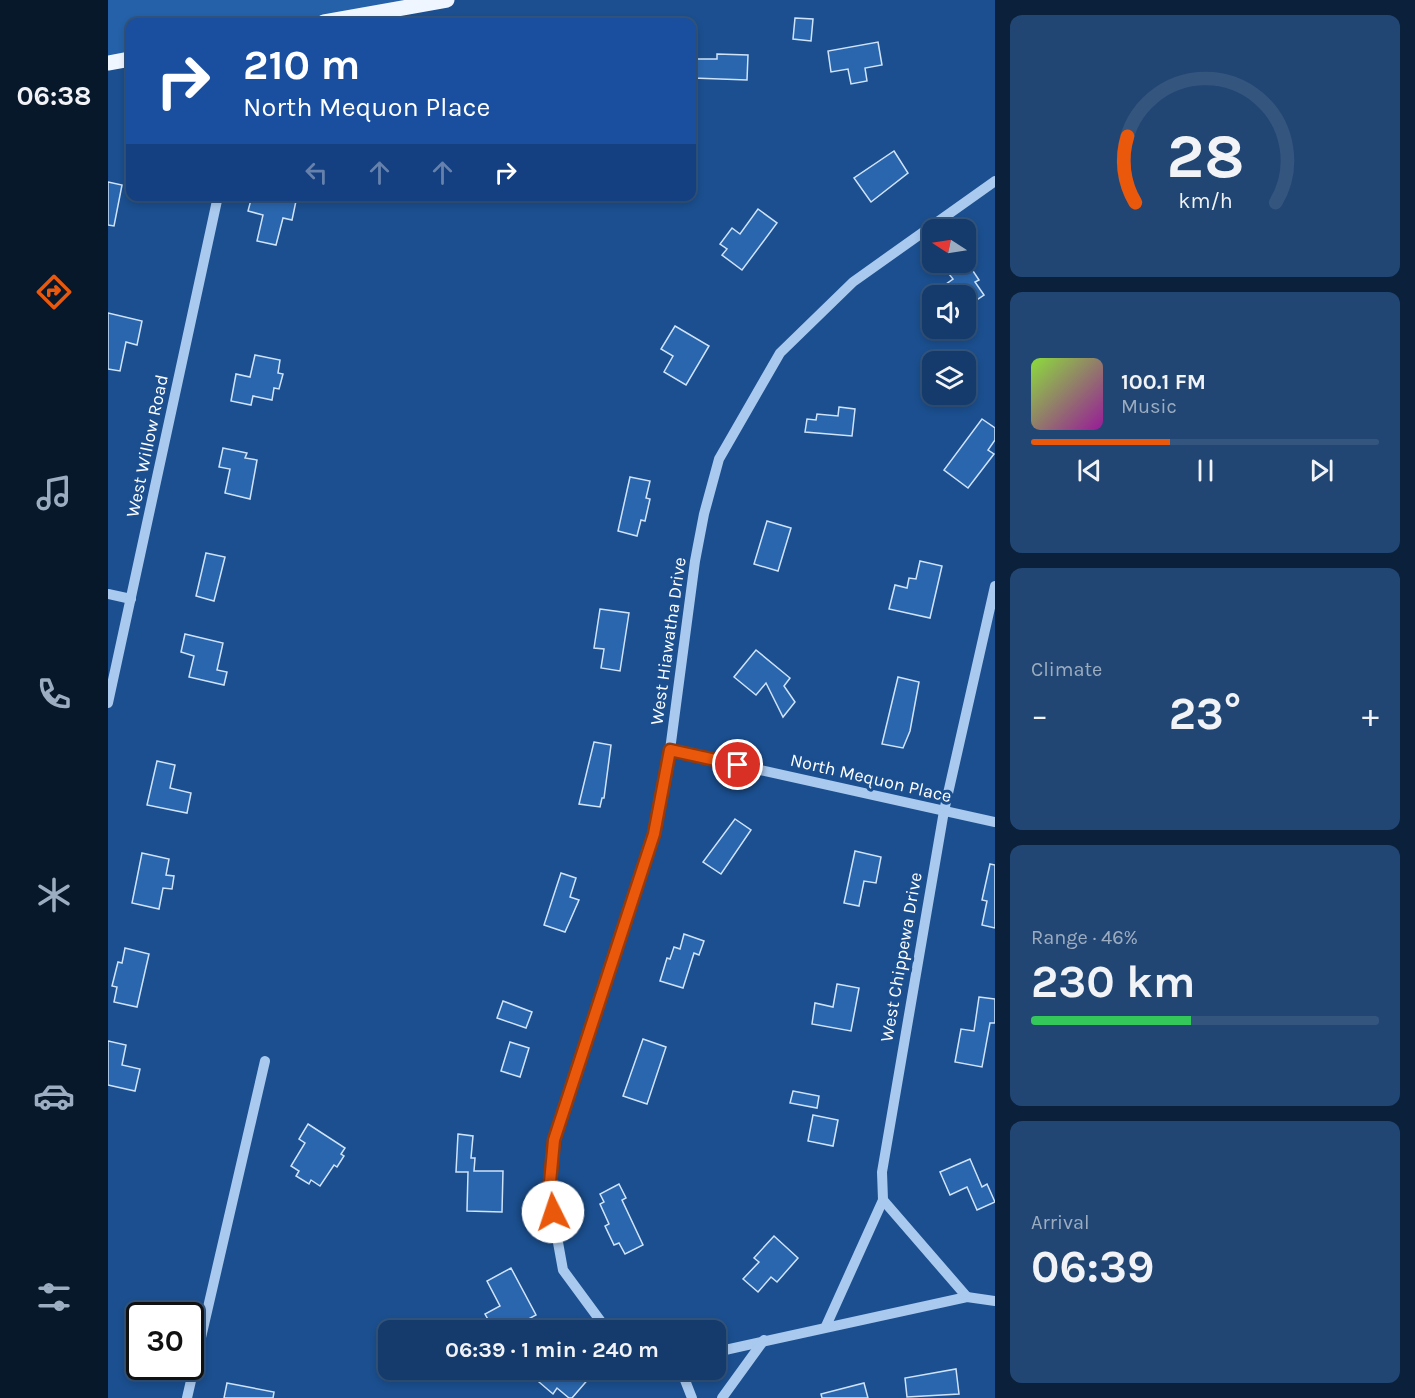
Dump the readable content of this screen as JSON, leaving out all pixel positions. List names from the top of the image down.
{
  "streets": {
    "street": [
      "West Willow Road",
      "West Hiawatha Drive",
      "North Mequon Place",
      "West Chippewa Drive"
    ]
  },
  "crossings": [
    ["West Hiawatha Drive", "North Mequon Place"],
    ["North Mequon Place", "West Chippewa Drive"]
  ],
  "north": "left",
  "page": {
    "tabs": "06:38",
    "turn": ["210 m", "North Mequon Place"],
    "song": ["100.1 FM", "Music"],
    "tile": [
      "Climate",
      ["Range · 46%", "230 km"],
      ["Arrival", "06:39"]
    ],
    "heat": ["−", "23°", "+"],
    "limit": "30",
    "trip": "06:39 · 1 min · 240 m",
    "gauge": ["28", "km/h"]
  }
}
